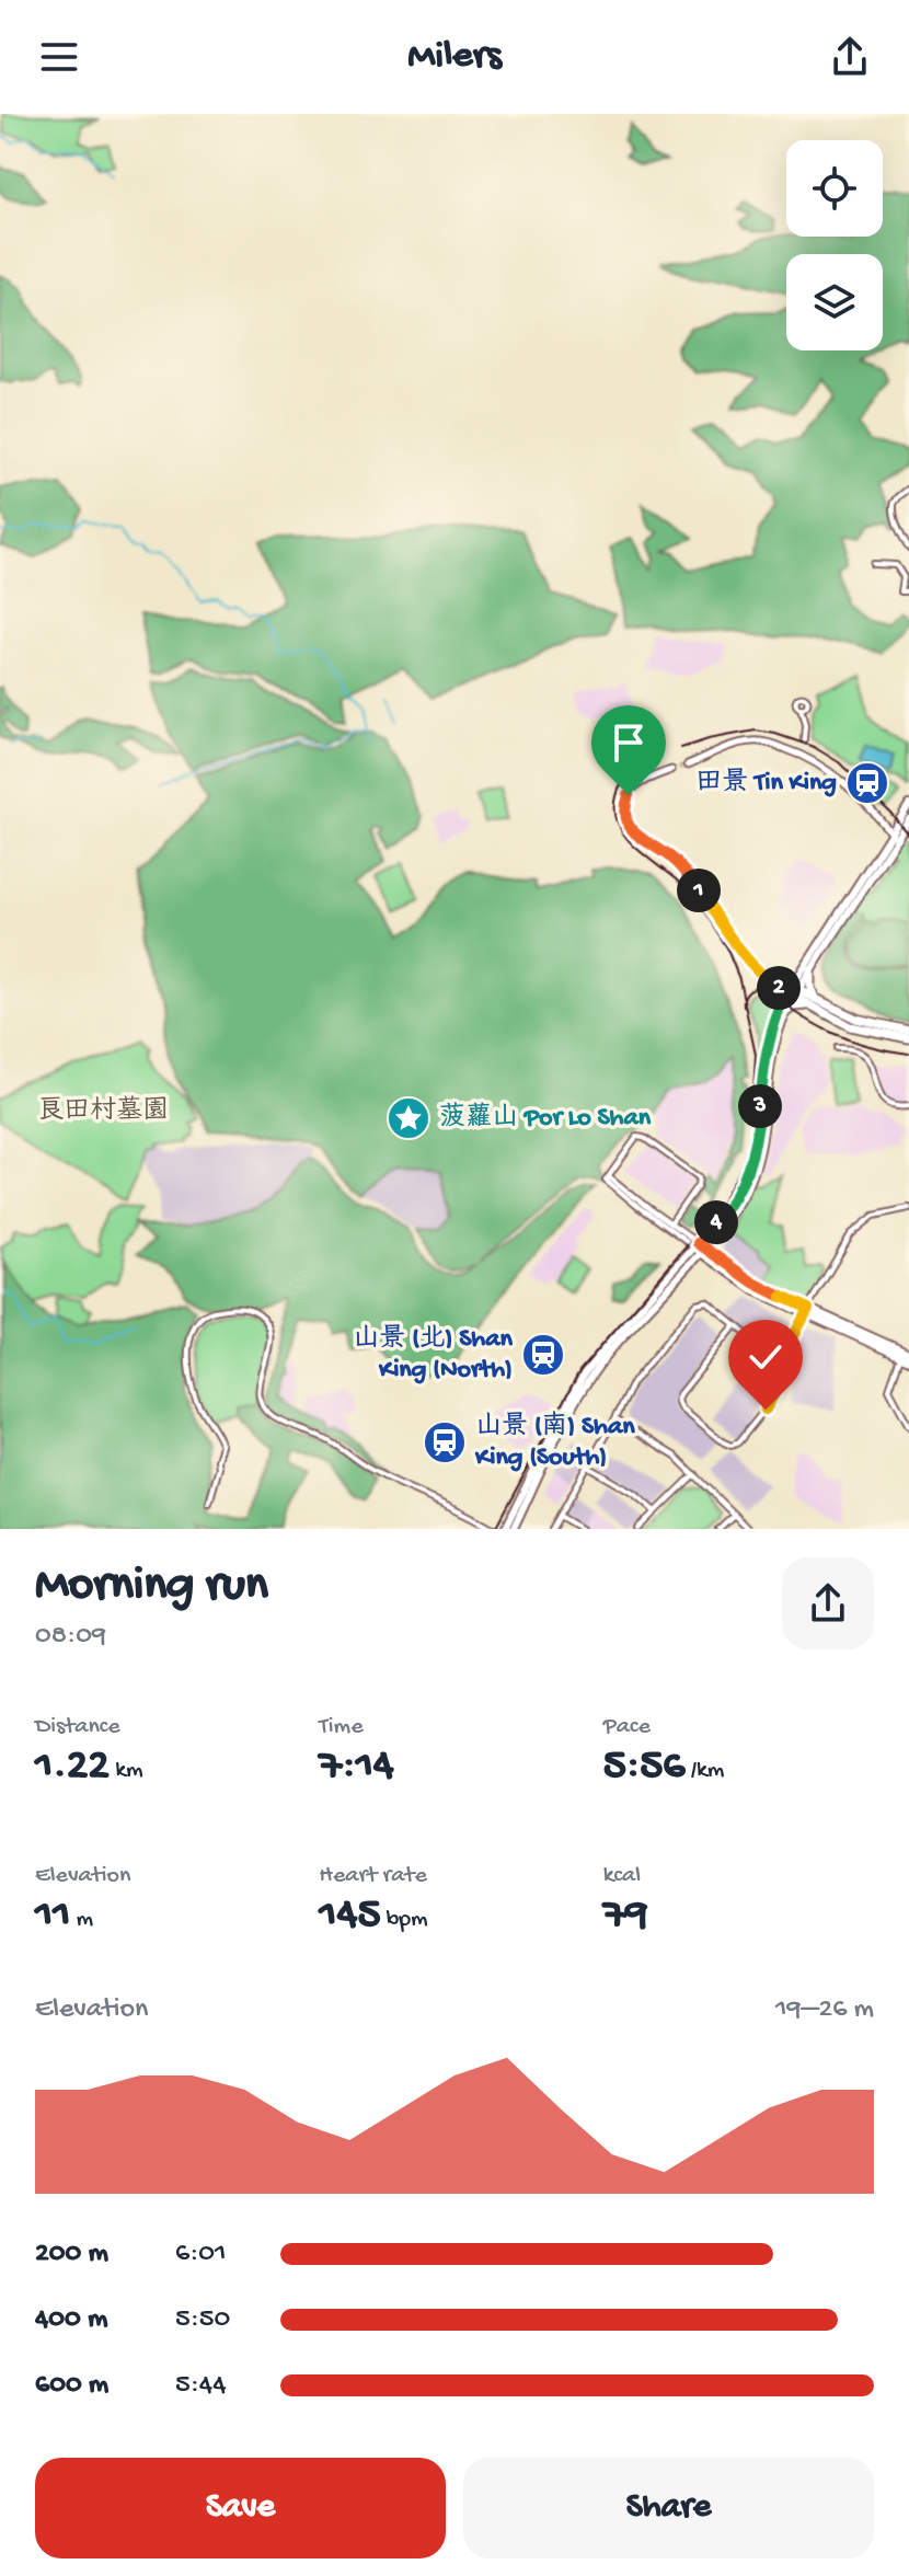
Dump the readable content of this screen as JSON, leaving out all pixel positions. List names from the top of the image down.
{
  "parks": ["良田村墓園"],
  "places": {
    "station": ["田景 Tin King", "山景 (北) Shan King (North)", "山景 (南) Shan King (South)"],
    "place": ["菠蘿山 Por Lo Shan"]
  },
  "page": {
    "header": "Milers",
    "pins": [
      "1",
      "2",
      "3",
      "4"
    ],
    "heading": ["Morning run", "08:09"],
    "stats": [
      ["Distance", "1.22 km"],
      ["Time", "7:14"],
      ["Pace", "5:56 /km"],
      ["Elevation", "11 m"],
      ["Heart rate", "145 bpm"],
      ["kcal", "79"]
    ],
    "chart": ["Elevation", "19–26 m"],
    "list": [
      {
        "name": "200 m",
        "note": "6:01"
      },
      {
        "name": "400 m",
        "note": "5:50"
      },
      {
        "name": "600 m",
        "note": "5:44"
      }
    ],
    "buttons": ["Save", "Share"]
  }
}
